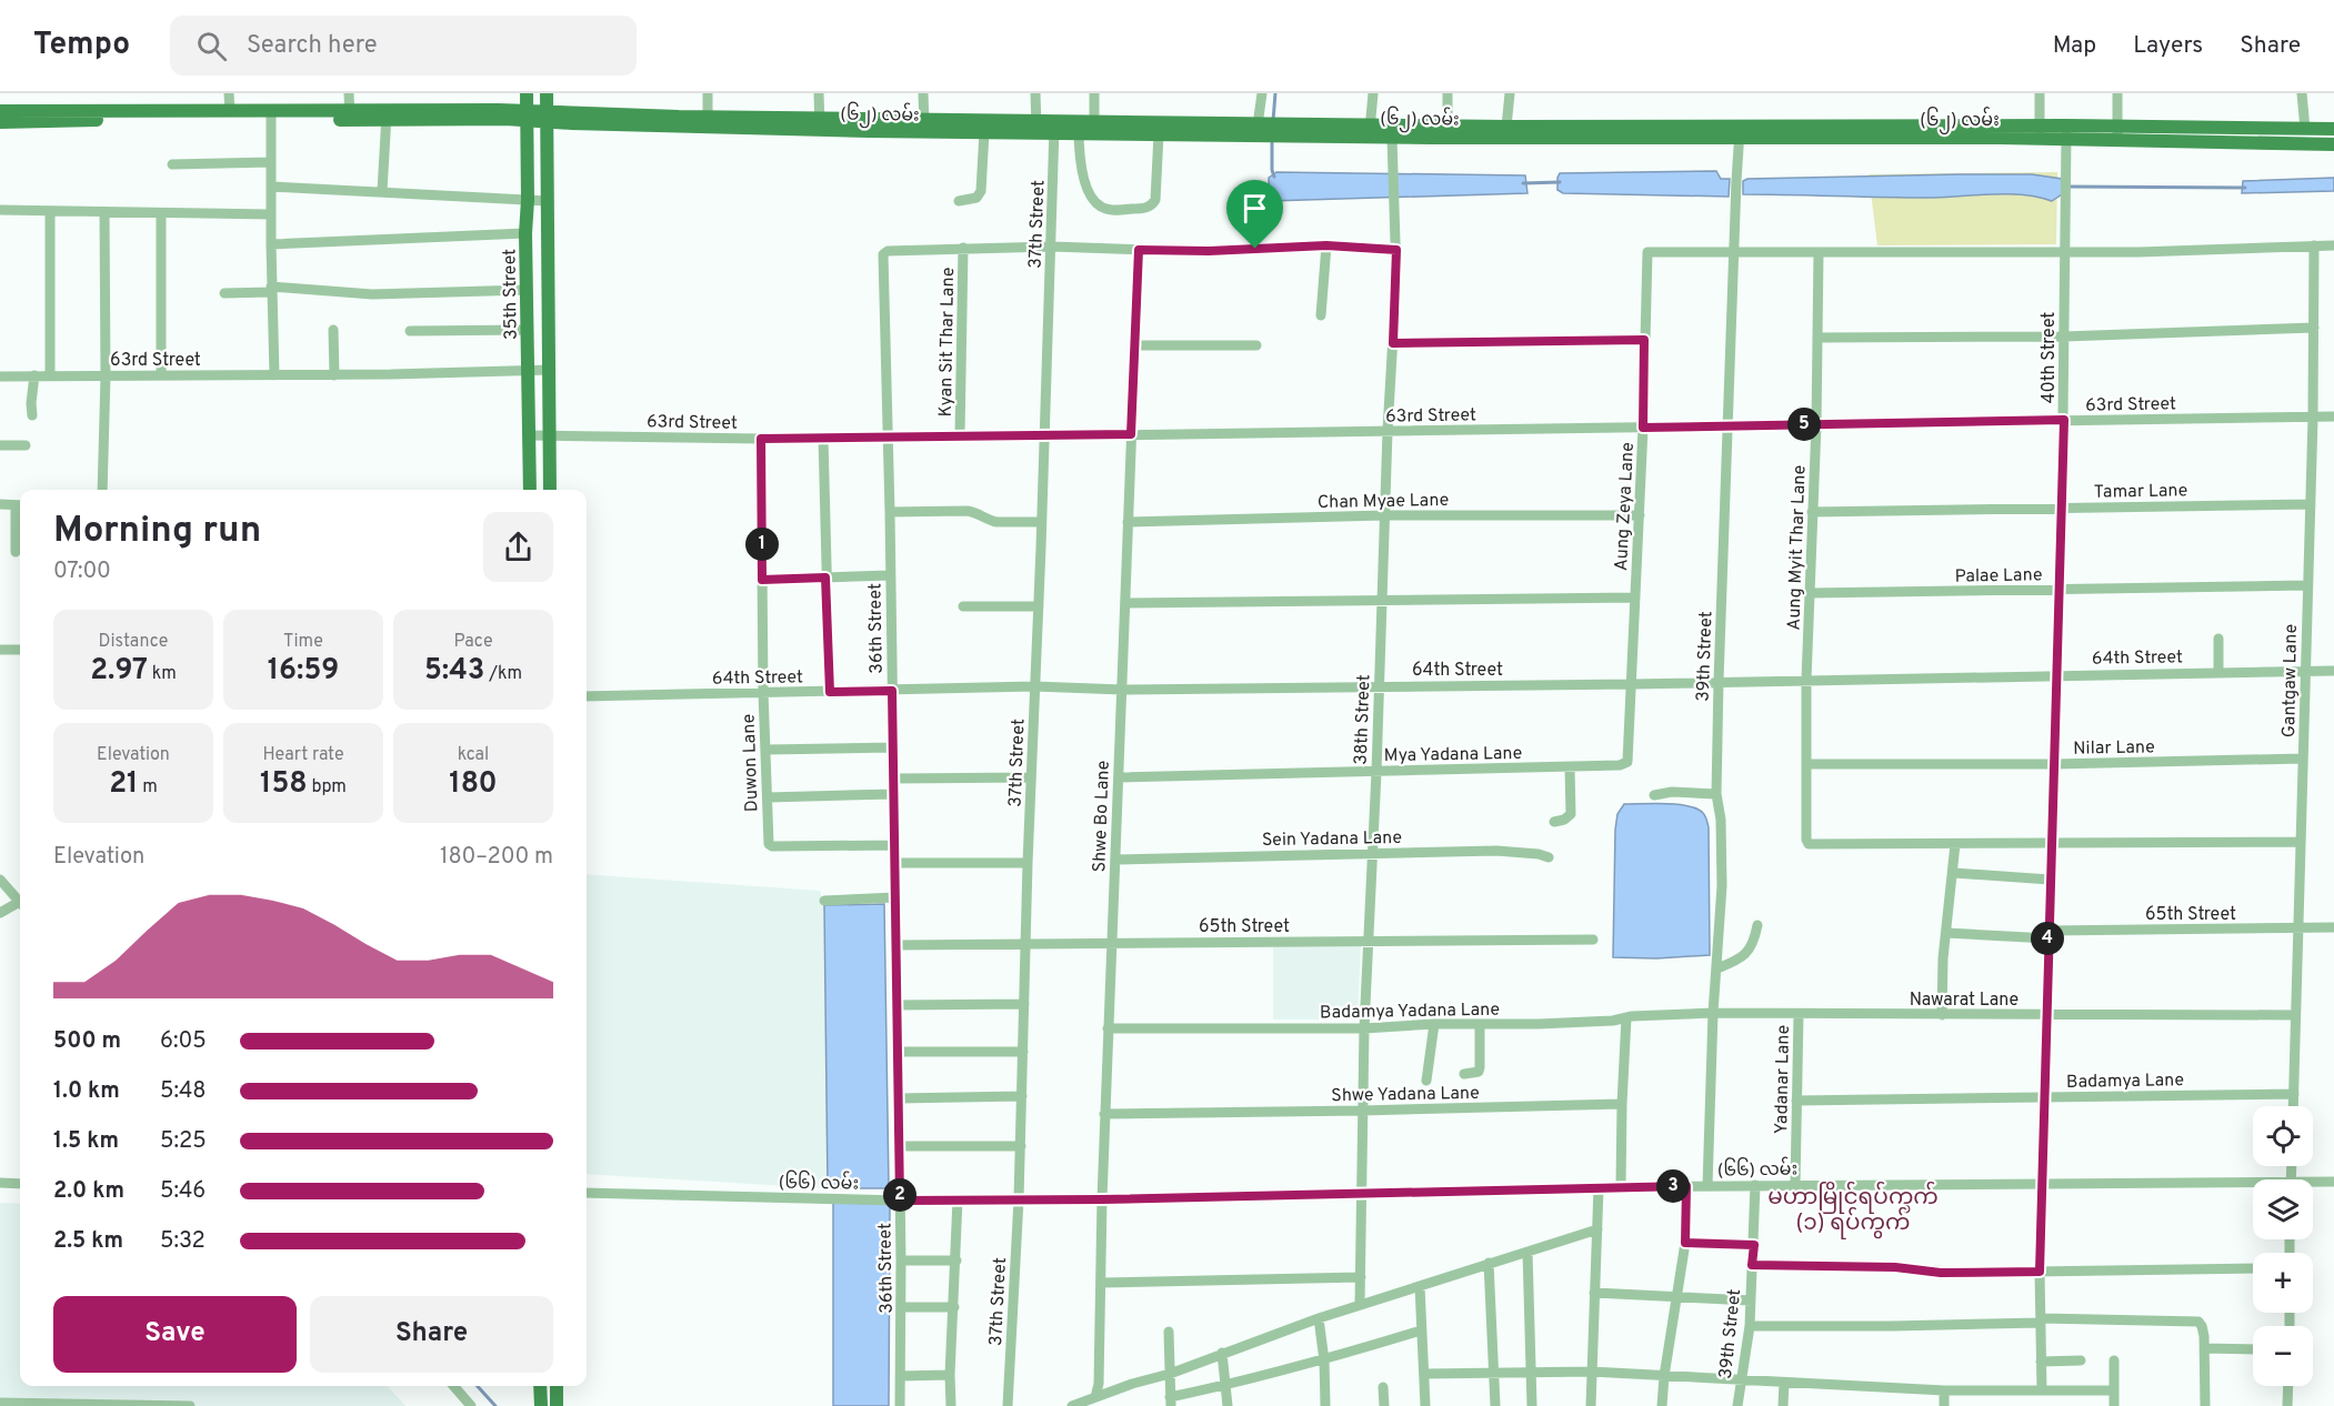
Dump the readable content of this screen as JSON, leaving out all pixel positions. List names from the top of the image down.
{
  "streets": {
    "main road": ["(၆၂) လမ်း", "35th Street"],
    "street": [
      "37th Street",
      "Kyan Sit Thar Lane",
      "40th Street",
      "63rd Street",
      "Tamar Lane",
      "Chan Myae Lane",
      "Aung Zeya Lane",
      "Aung Myit Thar Lane",
      "Palae Lane",
      "36th Street",
      "39th Street",
      "64th Street",
      "Gantgaw Lane",
      "38th Street",
      "Nilar Lane",
      "Mya Yadana Lane",
      "Duwon Lane",
      "Shwe Bo Lane",
      "Sein Yadana Lane",
      "65th Street",
      "Nawarat Lane",
      "Badamya Yadana Lane",
      "Yadanar Lane",
      "Badamya Lane",
      "Shwe Yadana Lane",
      "(၆၆) လမ်း"
    ]
  },
  "crossings": [
    ["(၆၂) လမ်း", "37th Street"],
    ["(၆၂) လမ်း", "35th Street"],
    ["(၆၂) လမ်း", "40th Street"],
    ["(၆၂) လမ်း", "39th Street"],
    ["(၆၂) လမ်း", "38th Street"],
    ["37th Street", "63rd Street"],
    ["37th Street", "64th Street"],
    ["37th Street", "65th Street"],
    ["37th Street", "(၆၆) လမ်း"],
    ["35th Street", "63rd Street"],
    ["Kyan Sit Thar Lane", "63rd Street"],
    ["Kyan Sit Thar Lane", "36th Street"],
    ["40th Street", "63rd Street"],
    ["40th Street", "Tamar Lane"],
    ["40th Street", "Palae Lane"],
    ["40th Street", "64th Street"],
    ["40th Street", "Nilar Lane"],
    ["40th Street", "65th Street"],
    ["40th Street", "Nawarat Lane"],
    ["40th Street", "Badamya Lane"],
    ["40th Street", "(၆၆) လမ်း"],
    ["63rd Street", "Aung Zeya Lane"],
    ["63rd Street", "Aung Myit Thar Lane"],
    ["63rd Street", "36th Street"],
    ["63rd Street", "39th Street"],
    ["63rd Street", "Gantgaw Lane"],
    ["63rd Street", "38th Street"],
    ["63rd Street", "Duwon Lane"],
    ["63rd Street", "Shwe Bo Lane"],
    ["Tamar Lane", "Aung Myit Thar Lane"],
    ["Tamar Lane", "Gantgaw Lane"],
    ["Chan Myae Lane", "Aung Zeya Lane"],
    ["Chan Myae Lane", "38th Street"],
    ["Chan Myae Lane", "Shwe Bo Lane"],
    ["Aung Zeya Lane", "39th Street"],
    ["Aung Zeya Lane", "64th Street"],
    ["Aung Zeya Lane", "Mya Yadana Lane"],
    ["Aung Myit Thar Lane", "Palae Lane"],
    ["Aung Myit Thar Lane", "64th Street"],
    ["Aung Myit Thar Lane", "Nilar Lane"],
    ["Palae Lane", "Gantgaw Lane"],
    ["36th Street", "64th Street"],
    ["36th Street", "Duwon Lane"],
    ["36th Street", "65th Street"],
    ["36th Street", "(၆၆) လမ်း"],
    ["39th Street", "64th Street"],
    ["39th Street", "Nawarat Lane"],
    ["39th Street", "Badamya Yadana Lane"],
    ["39th Street", "(၆၆) လမ်း"],
    ["64th Street", "Gantgaw Lane"],
    ["64th Street", "38th Street"],
    ["64th Street", "Duwon Lane"],
    ["64th Street", "Shwe Bo Lane"],
    ["Gantgaw Lane", "Nilar Lane"],
    ["Gantgaw Lane", "65th Street"],
    ["Gantgaw Lane", "Nawarat Lane"],
    ["Gantgaw Lane", "Badamya Lane"],
    ["38th Street", "Mya Yadana Lane"],
    ["38th Street", "Sein Yadana Lane"],
    ["38th Street", "65th Street"],
    ["38th Street", "Badamya Yadana Lane"],
    ["38th Street", "Shwe Yadana Lane"],
    ["38th Street", "(၆၆) လမ်း"],
    ["Mya Yadana Lane", "Shwe Bo Lane"],
    ["Shwe Bo Lane", "Sein Yadana Lane"],
    ["Shwe Bo Lane", "65th Street"],
    ["Shwe Bo Lane", "Badamya Yadana Lane"],
    ["Shwe Bo Lane", "Shwe Yadana Lane"],
    ["Shwe Bo Lane", "(၆၆) လမ်း"],
    ["Nawarat Lane", "Badamya Yadana Lane"],
    ["Nawarat Lane", "Yadanar Lane"],
    ["Yadanar Lane", "Badamya Lane"],
    ["Yadanar Lane", "(၆၆) လမ်း"]
  ],
  "districts": ["မဟာမြိုင်ရပ်ကွက် (၁) ရပ်ကွက်"],
  "page": {
    "header": "Tempo",
    "search": "Search here",
    "nav": ["Map", "Layers", "Share"],
    "pins": [
      "5",
      "1",
      "4",
      "3",
      "2"
    ],
    "heading": ["Morning run", "07:00"],
    "stats": [
      ["Distance", "2.97 km"],
      ["Time", "16:59"],
      ["Pace", "5:43 /km"],
      ["Elevation", "21 m"],
      ["Heart rate", "158 bpm"],
      ["kcal", "180"]
    ],
    "chart": ["Elevation", "180–200 m"],
    "list": [
      {
        "name": "500 m",
        "note": "6:05"
      },
      {
        "name": "1.0 km",
        "note": "5:48"
      },
      {
        "name": "1.5 km",
        "note": "5:25"
      },
      {
        "name": "2.0 km",
        "note": "5:46"
      },
      {
        "name": "2.5 km",
        "note": "5:32"
      }
    ],
    "map_buttons": ["+", "−"],
    "buttons": ["Save", "Share"]
  }
}
